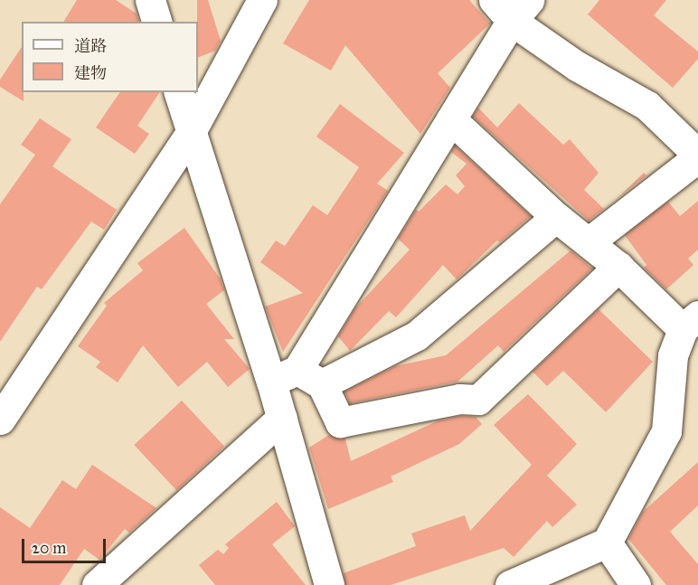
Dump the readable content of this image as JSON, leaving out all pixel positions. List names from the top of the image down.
{
  "legend": ["道路", "建物"],
  "scale_bar": "20 m"
}
